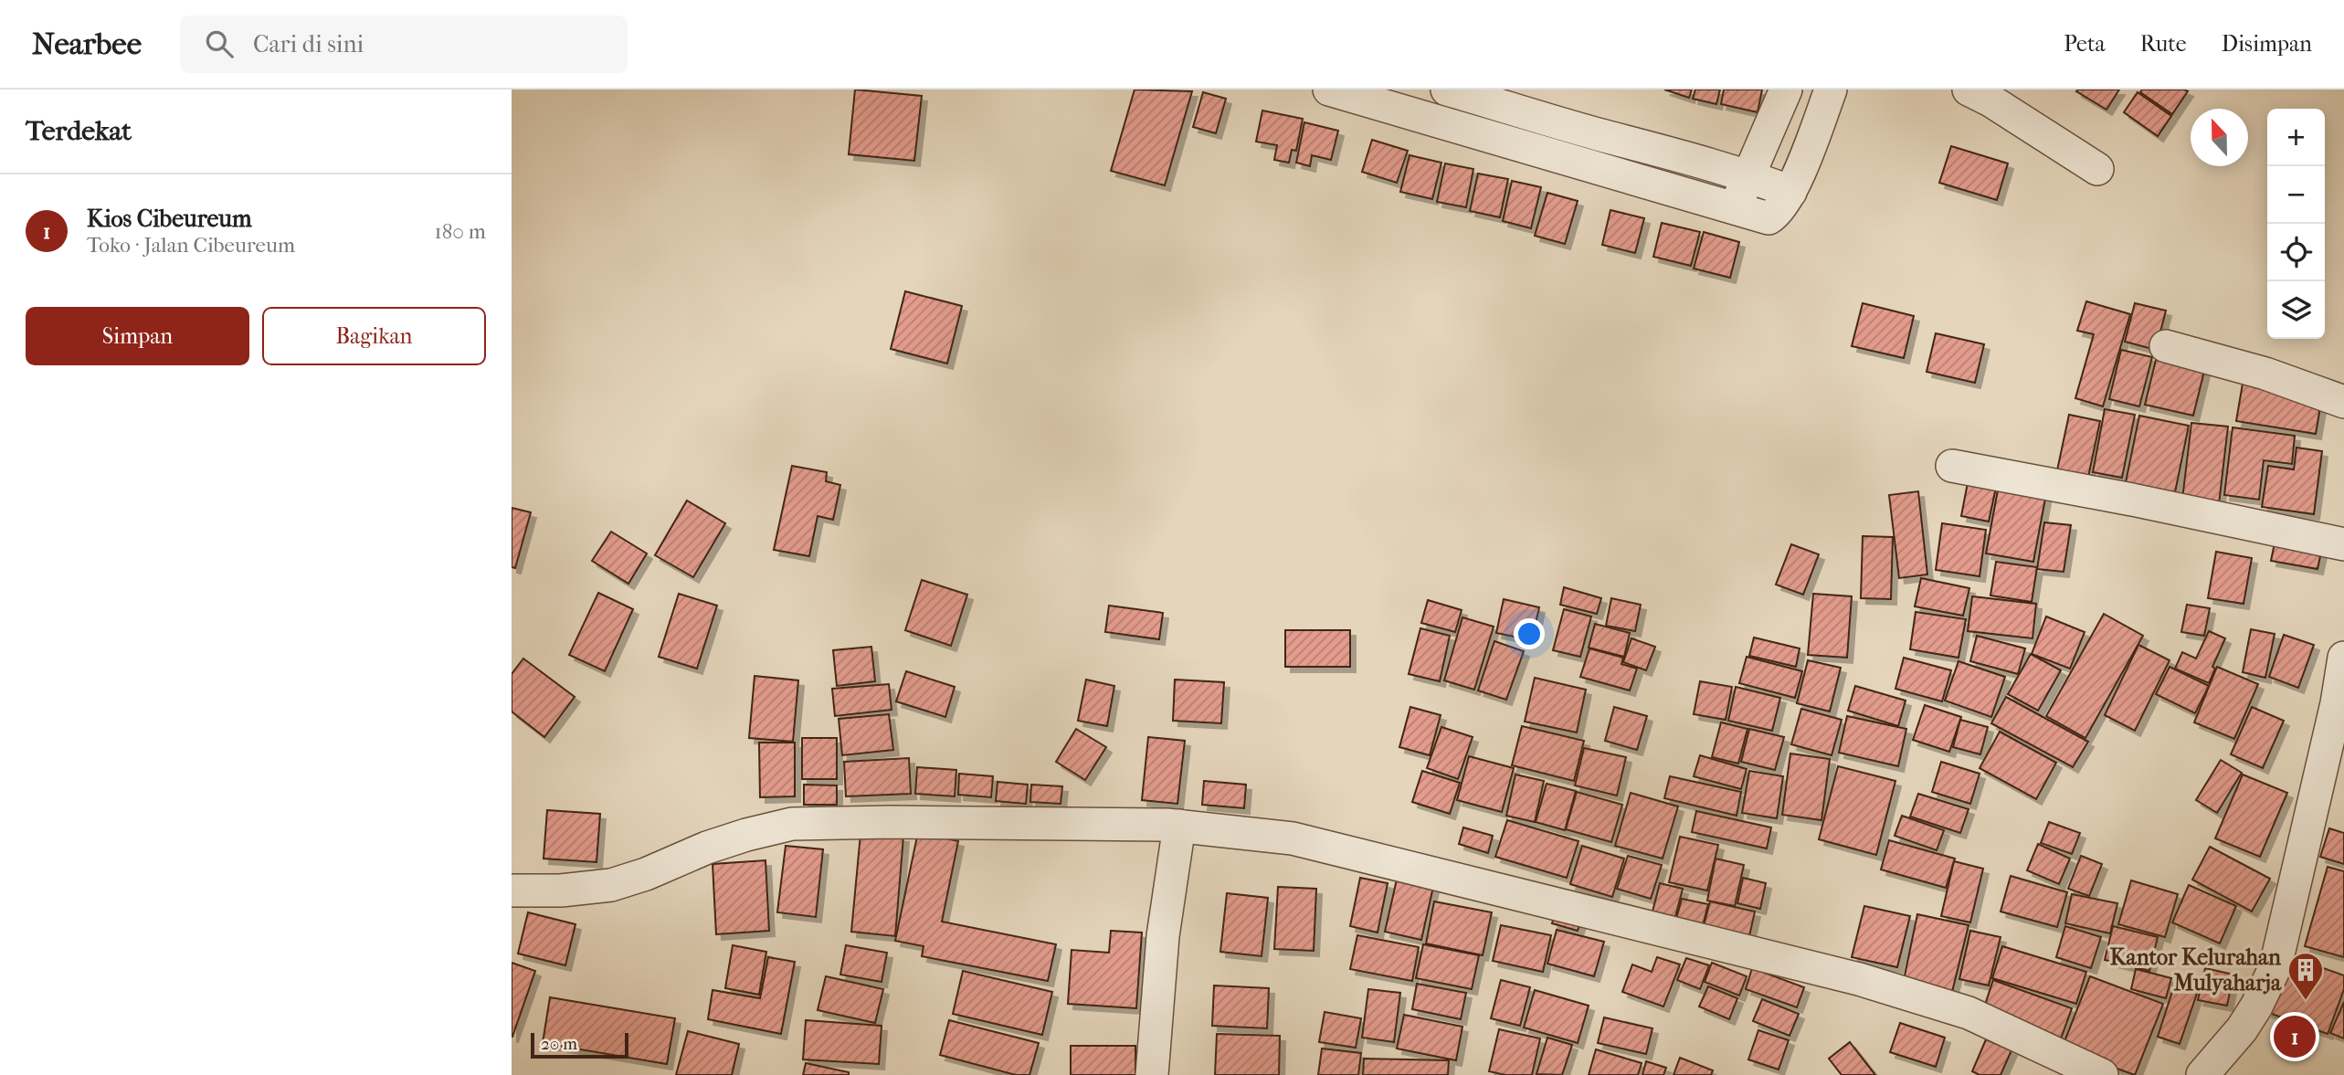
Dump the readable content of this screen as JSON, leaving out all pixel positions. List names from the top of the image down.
{
  "places": {
    "building": ["Kantor Kelurahan Mulyaharja"]
  },
  "scale_bar": "20 m",
  "north": "top",
  "page": {
    "header": "Nearbee",
    "search": "Cari di sini",
    "nav": ["Peta", "Rute", "Disimpan"],
    "heading": "Terdekat",
    "map_buttons": ["+", "−"],
    "list": [
      {
        "mark": "1",
        "name": "Kios Cibeureum",
        "note": "Toko · Jalan Cibeureum",
        "value": "180 m"
      }
    ],
    "buttons": ["Simpan", "Bagikan"],
    "pins": "1",
    "scale": "20 m"
  }
}
